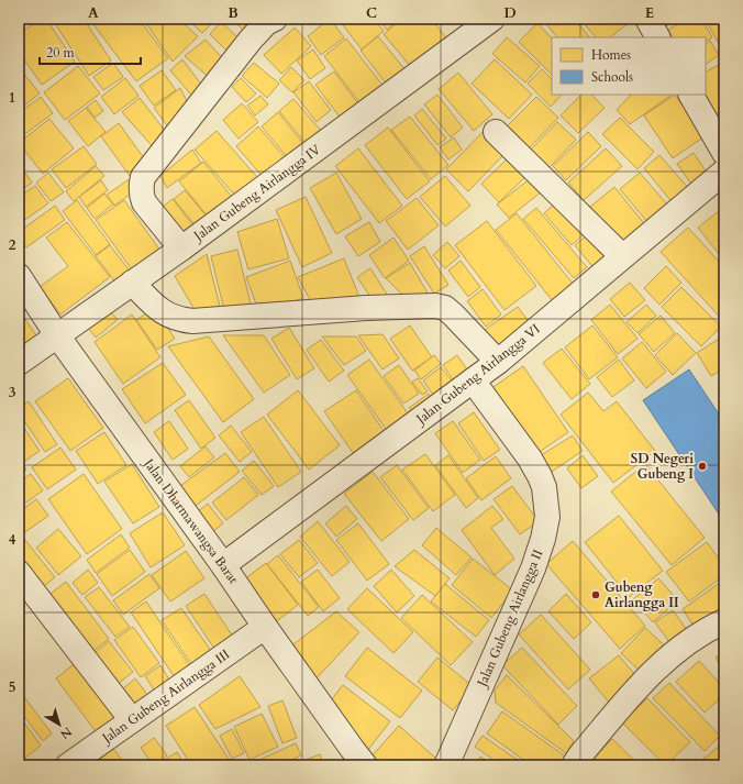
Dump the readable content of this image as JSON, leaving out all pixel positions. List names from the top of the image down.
{
  "streets": {
    "street": [
      "Jalan Gubeng Airlangga IV",
      "Jalan Gubeng Airlangga VI",
      "Jalan Dharmawangsa Barat",
      "Jalan Gubeng Airlangga II",
      "Jalan Gubeng Airlangga III"
    ]
  },
  "crossings": [
    ["Jalan Gubeng Airlangga IV", "Jalan Dharmawangsa Barat"],
    ["Jalan Gubeng Airlangga VI", "Jalan Dharmawangsa Barat"],
    ["Jalan Gubeng Airlangga VI", "Jalan Gubeng Airlangga II"],
    ["Jalan Dharmawangsa Barat", "Jalan Gubeng Airlangga III"]
  ],
  "places": ["SD Negeri Gubeng I", "Gubeng Airlangga II"],
  "legend": ["Homes", "Schools"],
  "scale_bar": "20 m",
  "north": "bottom right",
  "grid": {
    "columns": [
      "A",
      "B",
      "C",
      "D",
      "E"
    ],
    "rows": [
      "1",
      "2",
      "3",
      "4",
      "5"
    ]
  }
}
